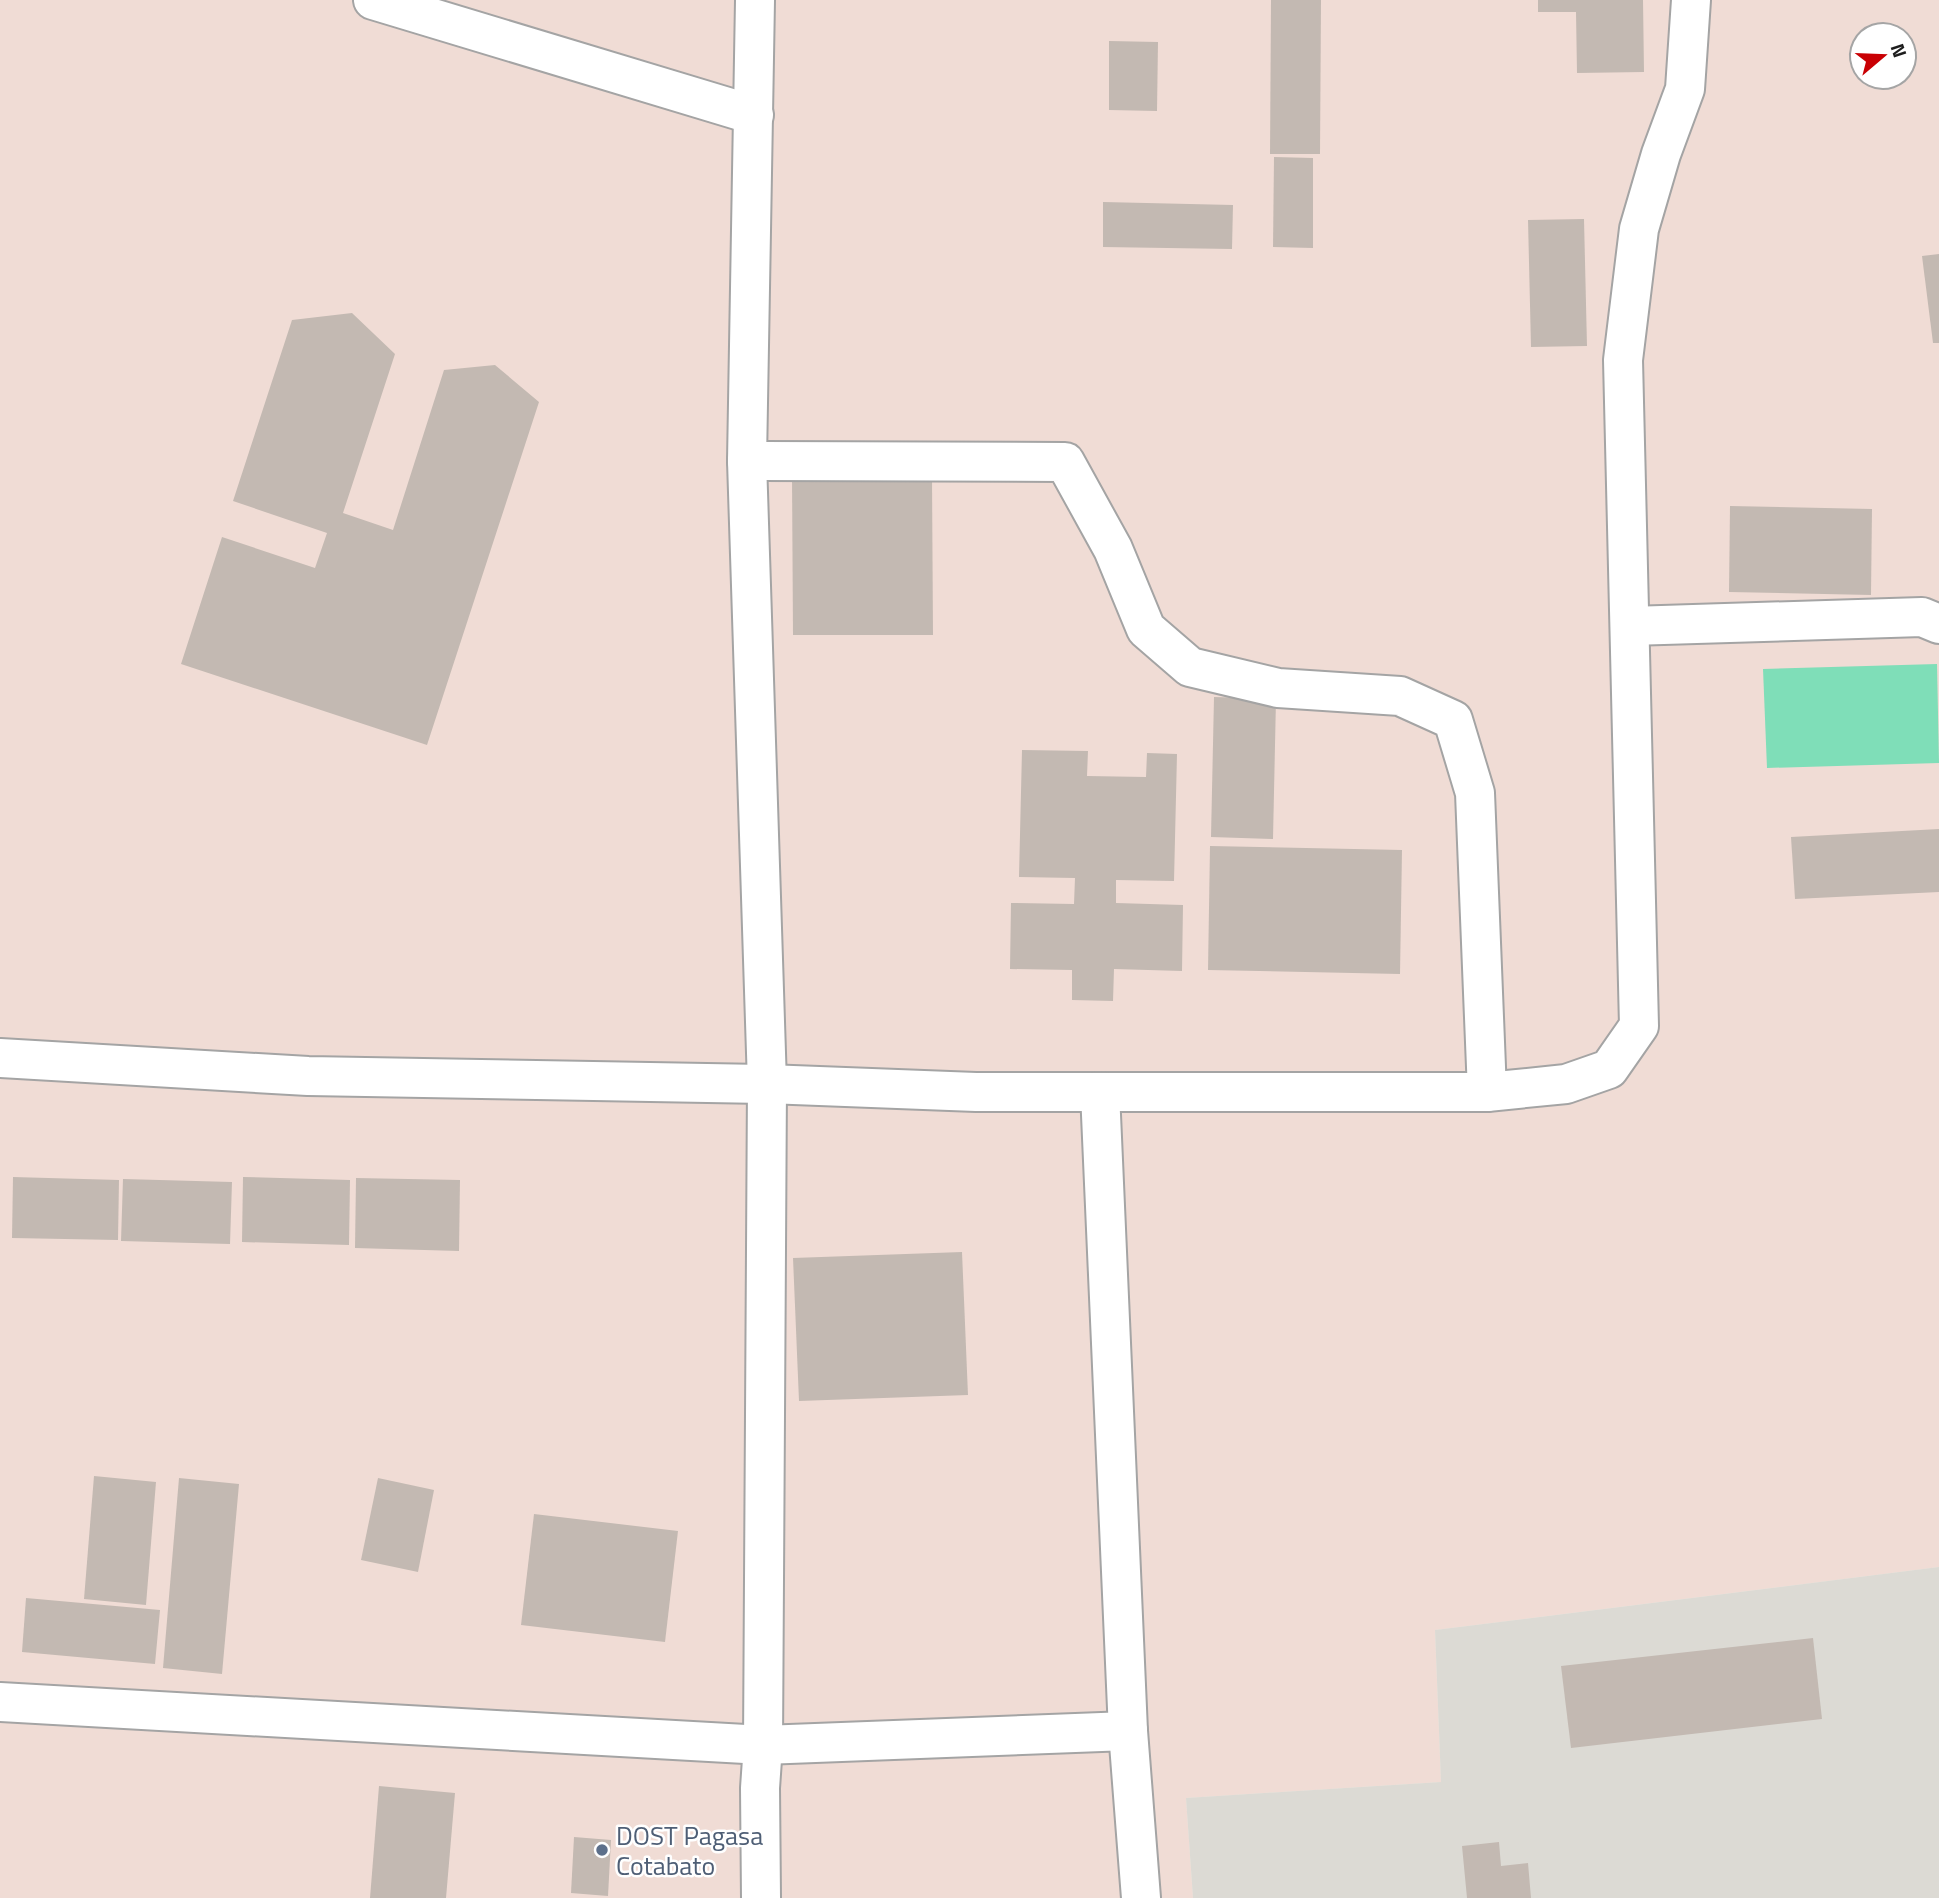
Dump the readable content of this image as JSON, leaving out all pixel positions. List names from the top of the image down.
{
  "places": ["DOST Pagasa Cotabato"],
  "north": "right"
}
